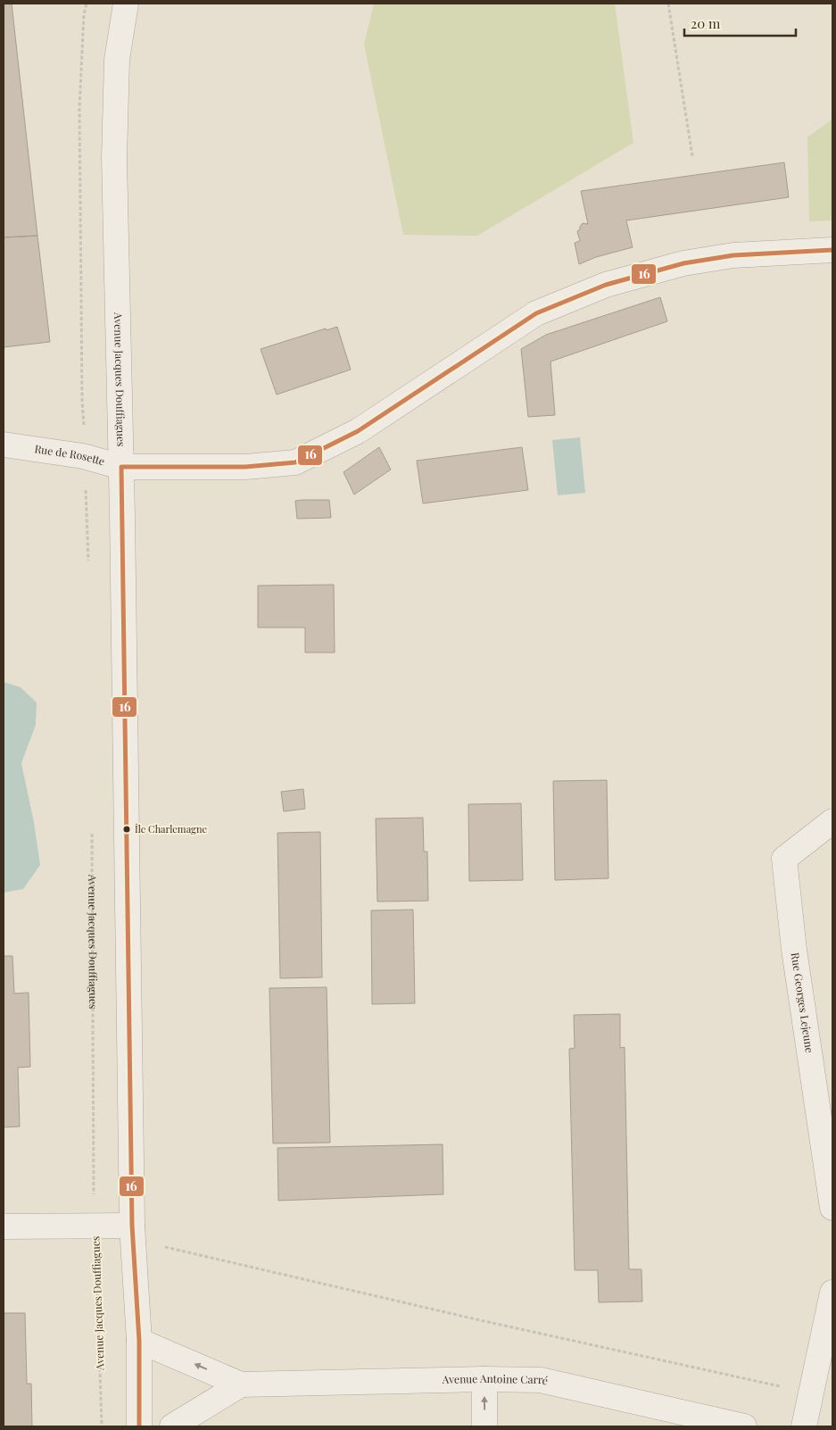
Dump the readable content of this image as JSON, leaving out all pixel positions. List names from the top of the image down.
{
  "streets": {
    "street": [
      "Avenue Jacques Douffiagues",
      "Rue de Rosette",
      "Rue Georges Lejeune",
      "Avenue Antoine Carré"
    ]
  },
  "crossings": [
    ["Avenue Jacques Douffiagues", "Rue de Rosette"],
    ["Avenue Jacques Douffiagues", "Avenue Antoine Carré"]
  ],
  "places": ["Île Charlemagne"],
  "lines": ["transit line 16"],
  "scale_bar": "20 m"
}
